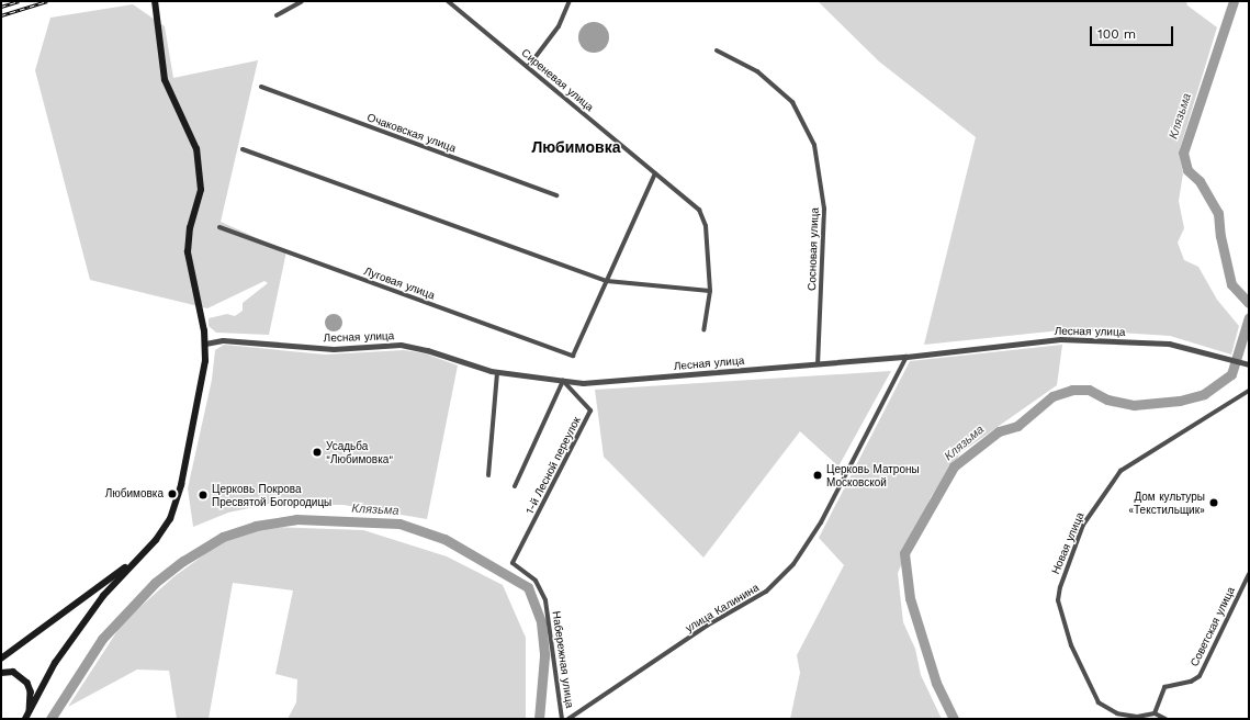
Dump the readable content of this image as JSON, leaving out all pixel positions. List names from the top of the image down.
{
  "streets": {
    "street": [
      "Сиреневая улица",
      "Очаковская улица",
      "Сосновая улица",
      "Луговая улица",
      "Лесная улица",
      "1-й Лесной переулок",
      "Новая улица",
      "улица Калинина",
      "Советская улица",
      "Набережная улица"
    ]
  },
  "crossings": [
    ["Сосновая улица", "Лесная улица"],
    ["Лесная улица", "1-й Лесной переулок"],
    ["Лесная улица", "улица Калинина"],
    ["1-й Лесной переулок", "Набережная улица"],
    ["Новая улица", "Советская улица"]
  ],
  "districts": ["Любимовка"],
  "water": ["Клязьма"],
  "places": [
    "Усадьба \"Любимовка\"",
    "Церковь Матроны Московской",
    "Любимовка",
    "Церковь Покрова Пресвятой Богородицы",
    "Дом культуры «Текстильщик»"
  ],
  "scale_bar": "100 m"
}
